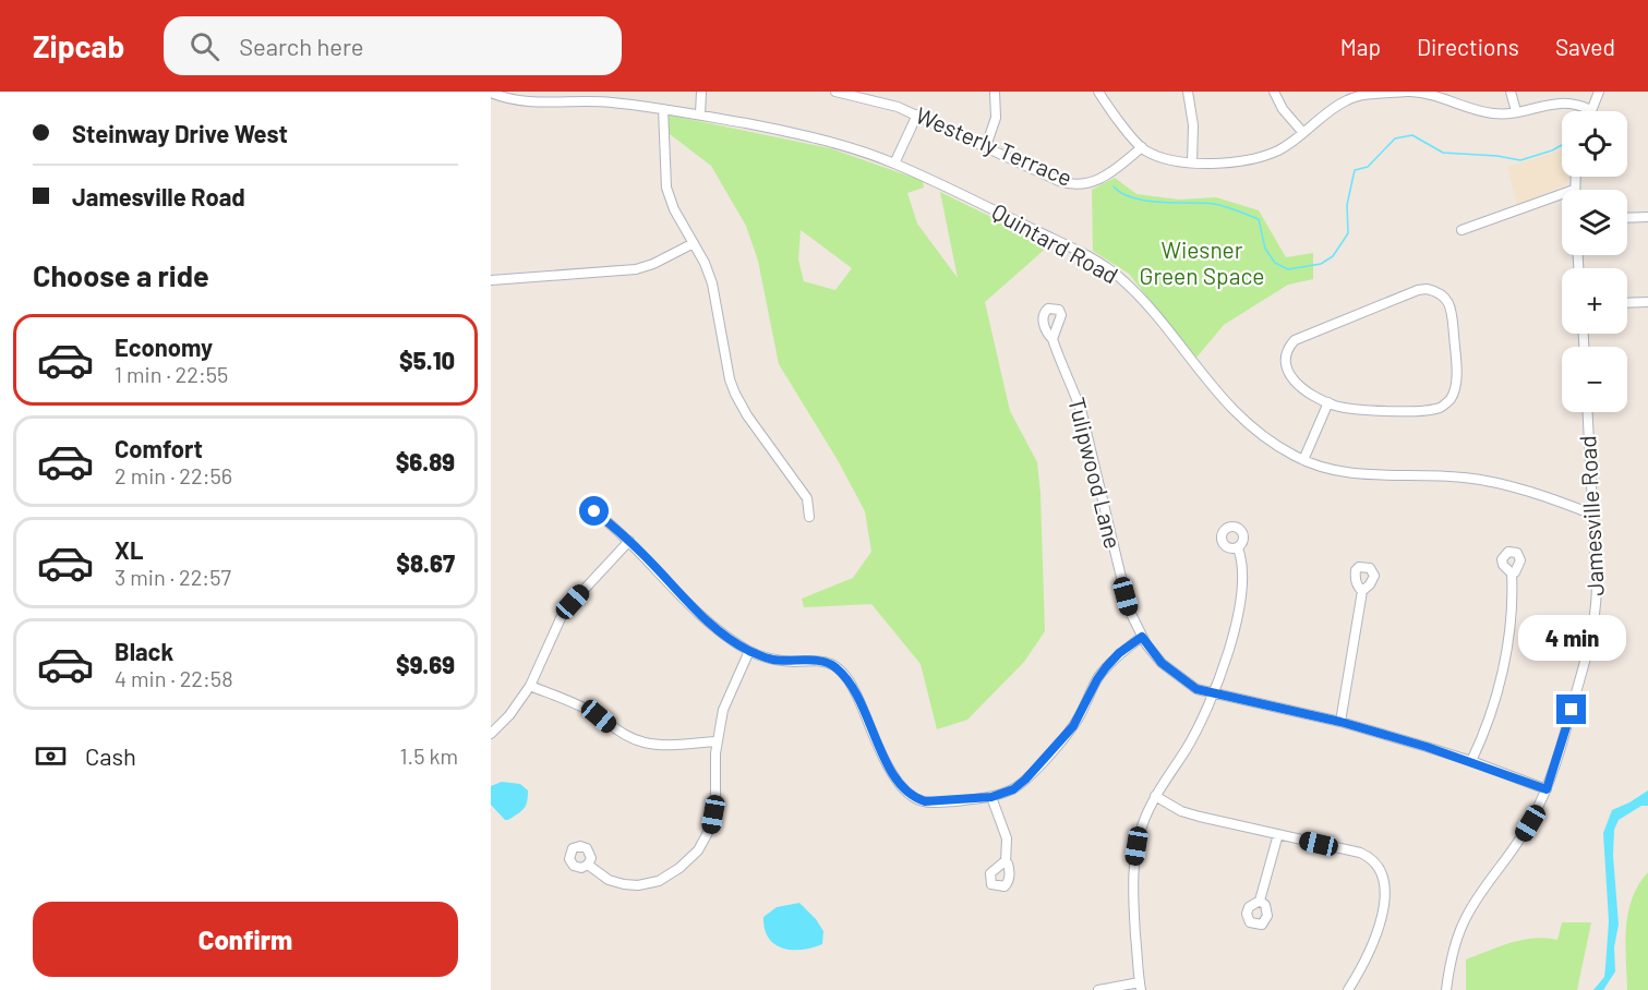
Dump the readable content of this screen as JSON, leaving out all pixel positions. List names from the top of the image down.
{
  "streets": {
    "street": [
      "Westerly Terrace",
      "Quintard Road",
      "Tulipwood Lane",
      "Jamesville Road"
    ]
  },
  "crossings": [
    ["Quintard Road", "Jamesville Road"],
    ["Tulipwood Lane", "Jamesville Road"]
  ],
  "parks": ["Wiesner Green Space"],
  "page": {
    "header": "Zipcab",
    "search": "Search here",
    "nav": ["Map", "Directions", "Saved"],
    "banner": ["Steinway Drive West", "Jamesville Road"],
    "map_buttons": ["+", "−"],
    "heading": "Choose a ride",
    "list": [
      {
        "name": "Economy",
        "note": "1 min · 22:55",
        "value": "$5.10"
      },
      {
        "name": "Comfort",
        "note": "2 min · 22:56",
        "value": "$6.89"
      },
      {
        "name": "XL",
        "note": "3 min · 22:57",
        "value": "$8.67"
      },
      {
        "name": "Black",
        "note": "4 min · 22:58",
        "value": "$9.69"
      }
    ],
    "bubble": "4 min",
    "pay": ["Cash", "1.5 km"],
    "buttons": "Confirm"
  }
}
